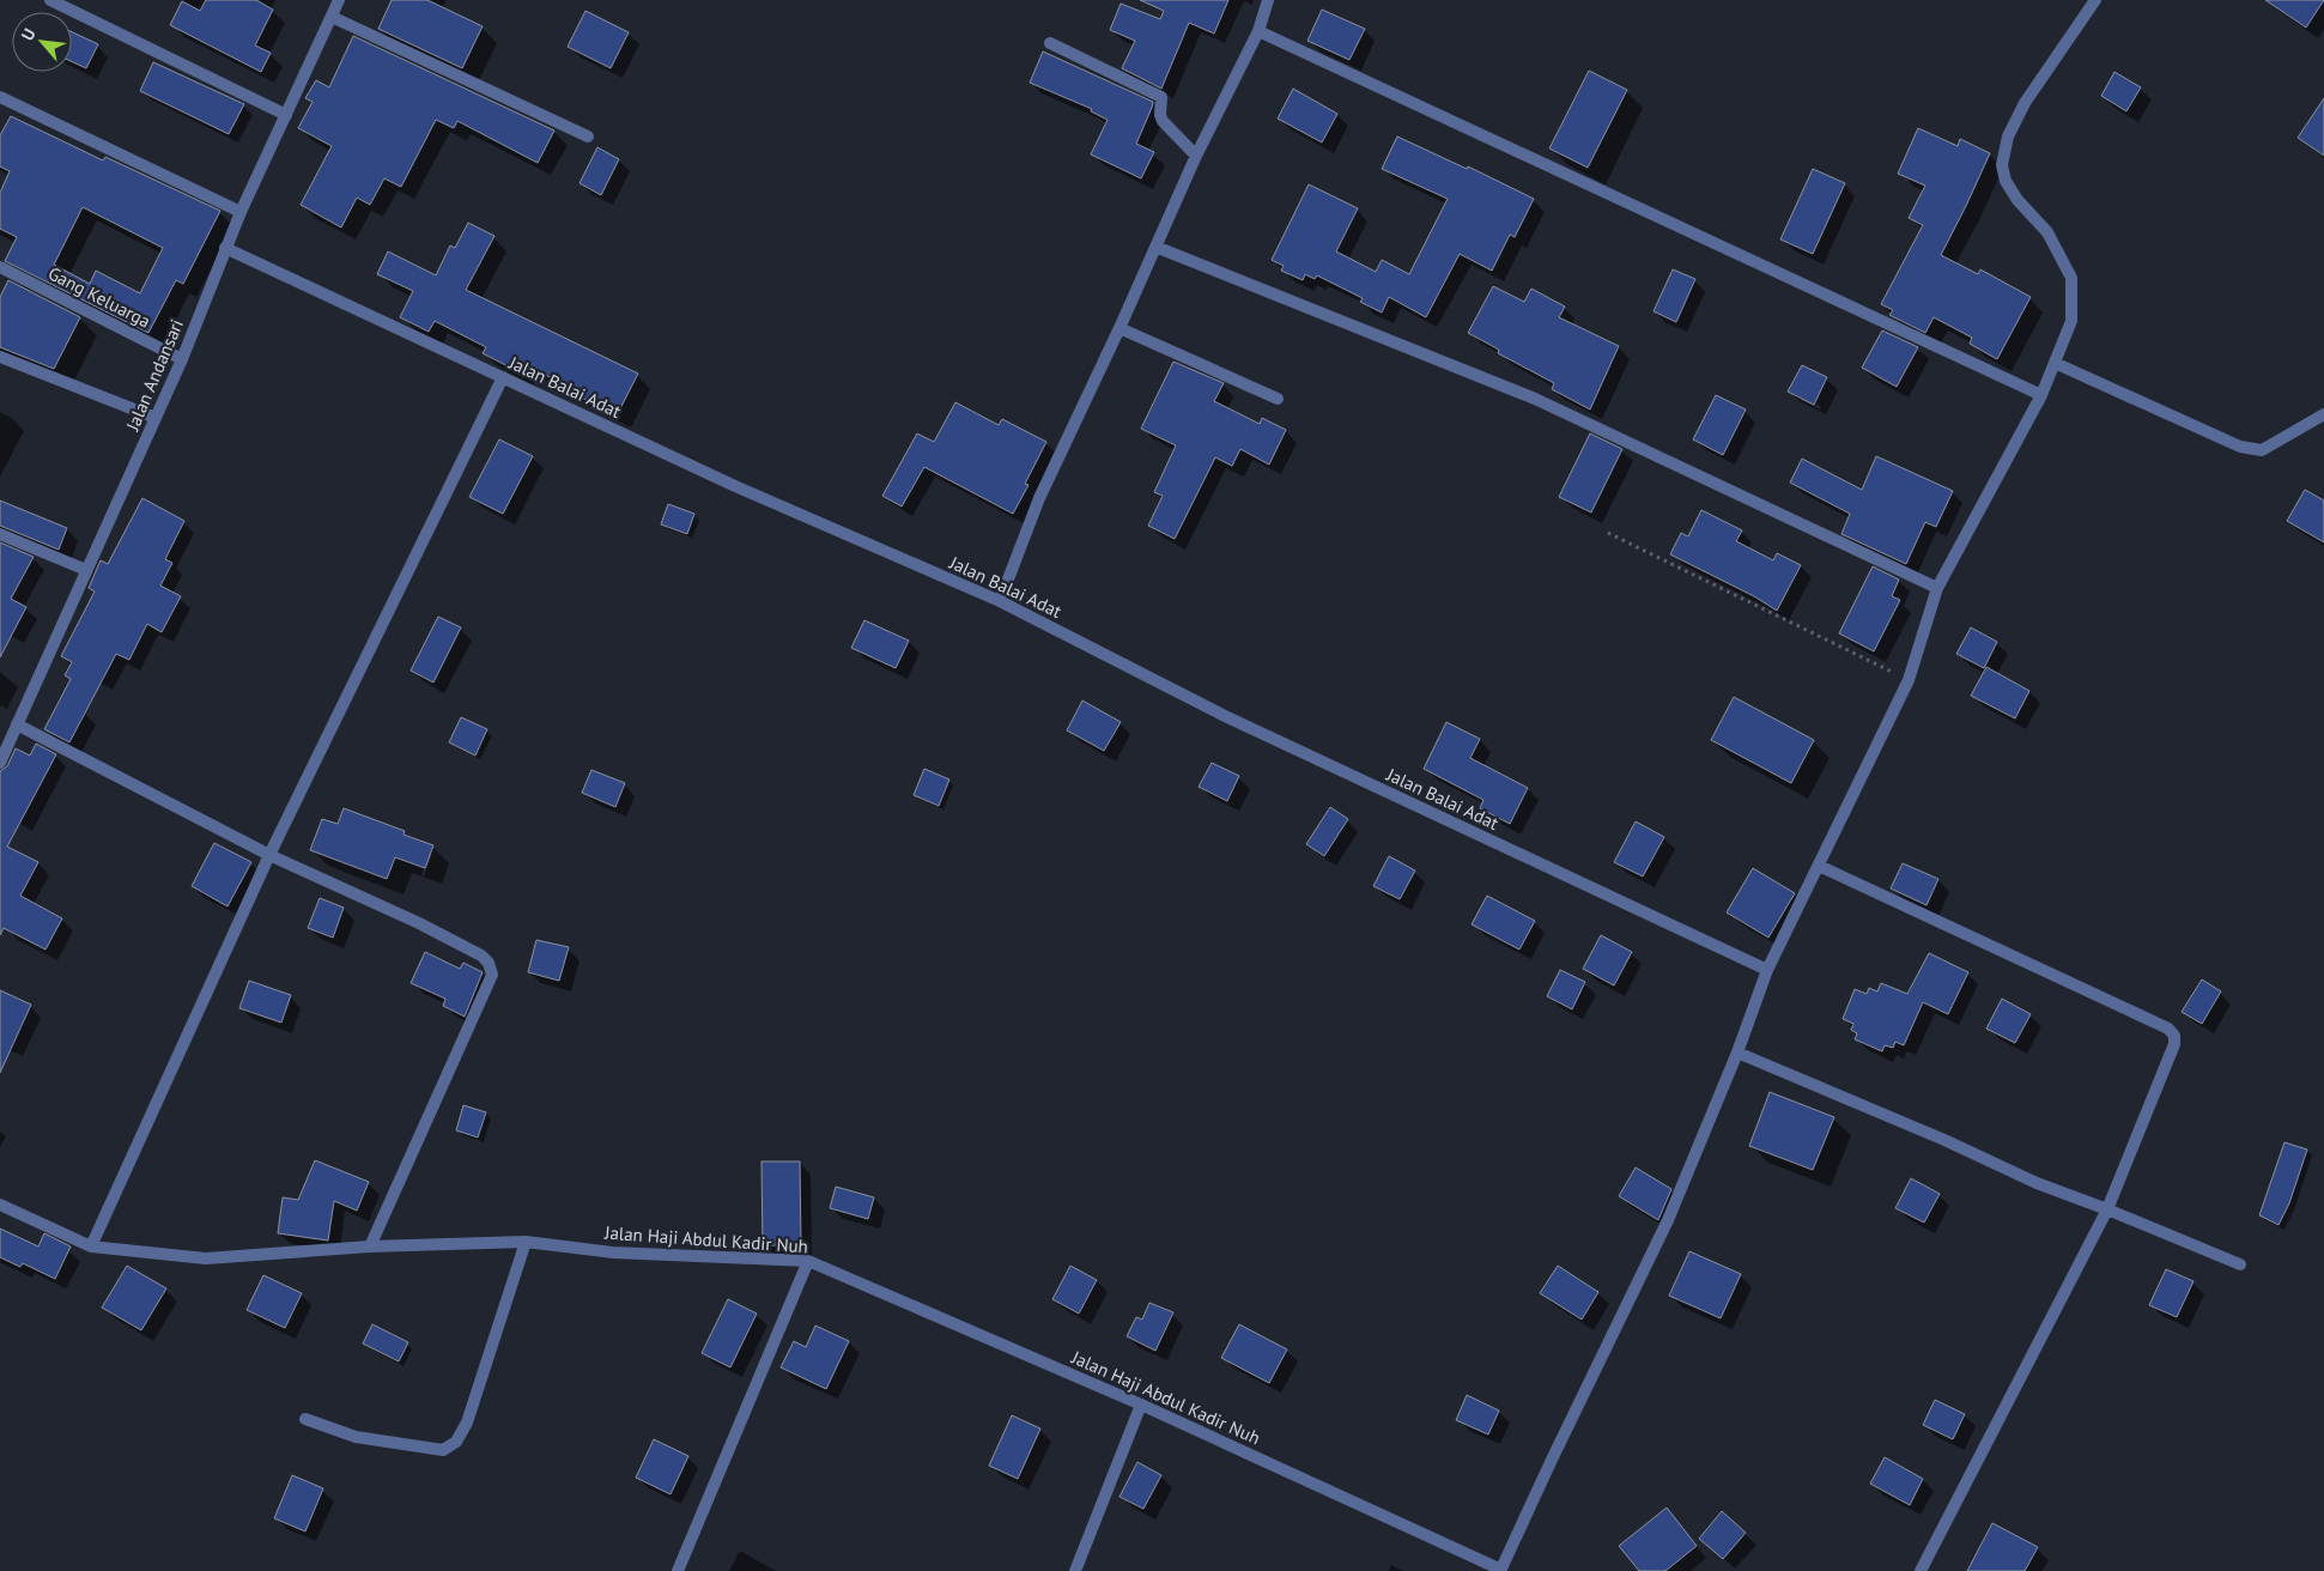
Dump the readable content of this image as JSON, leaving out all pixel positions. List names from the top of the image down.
{
  "streets": {
    "street": [
      "Gang Keluarga",
      "Jalan Andansari",
      "Jalan Balai Adat",
      "Jalan Haji Abdul Kadir Nuh"
    ]
  },
  "crossings": [
    ["Gang Keluarga", "Jalan Andansari"],
    ["Jalan Andansari", "Jalan Balai Adat"]
  ],
  "north": "top left"
}
